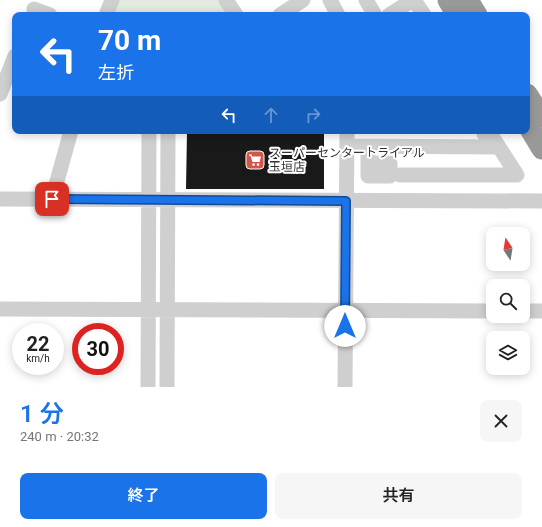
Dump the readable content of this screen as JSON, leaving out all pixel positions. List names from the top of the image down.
{
  "places": {
    "supermarket": ["スーパーセンタートライアル 玉垣店"]
  },
  "north": "top",
  "page": {
    "turn": ["70 m", "左折"],
    "speed": "22 km/h",
    "limit": "30",
    "heading": ["1 分", "240 m · 20:32"],
    "buttons": ["終了", "共有"]
  }
}
